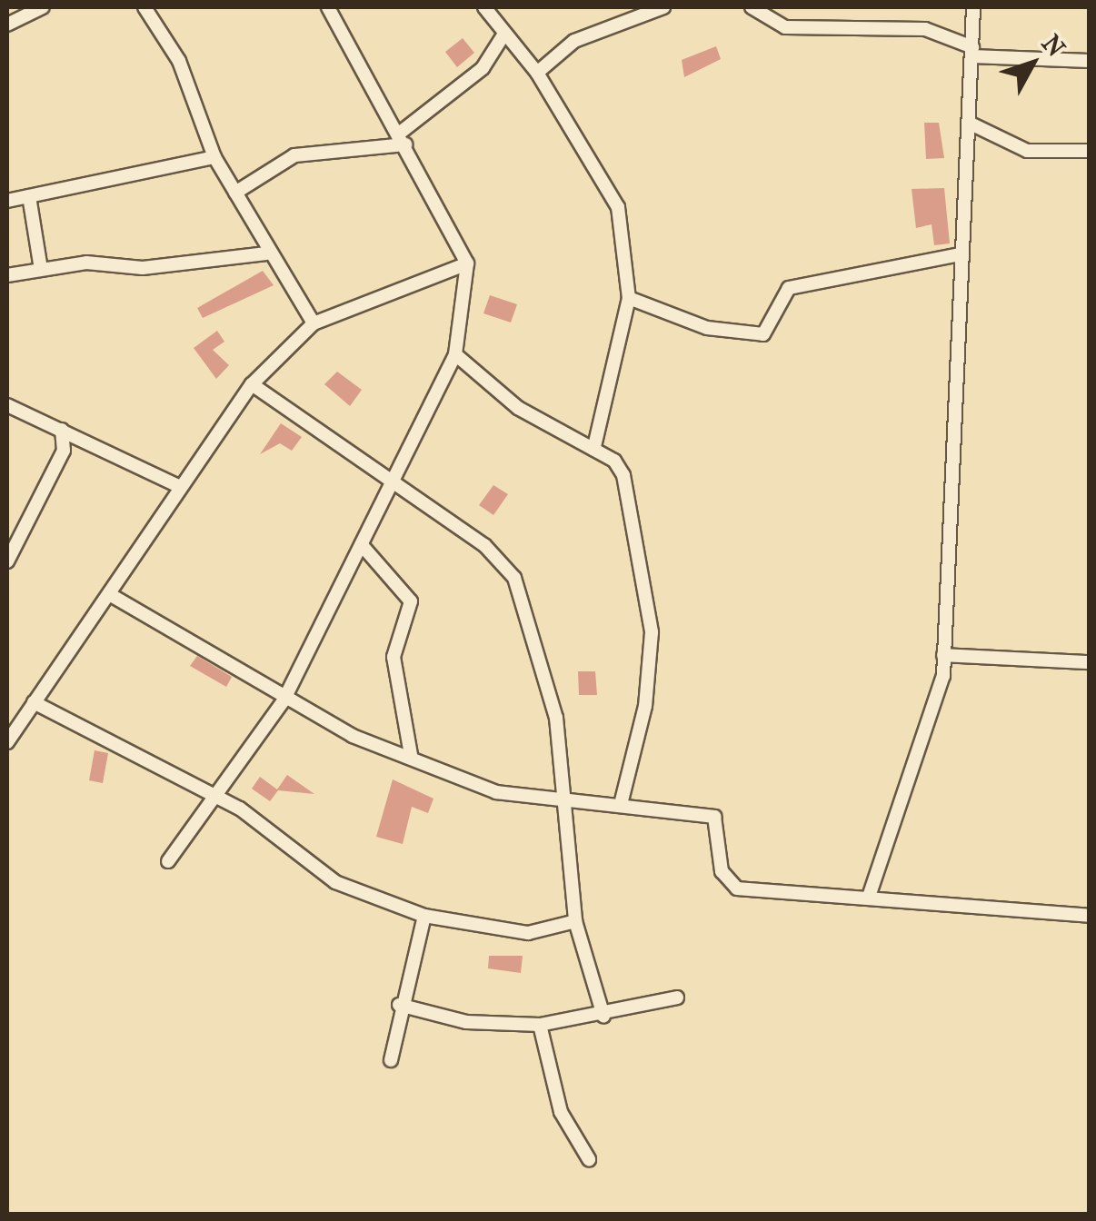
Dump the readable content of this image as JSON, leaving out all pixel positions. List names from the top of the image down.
{
  "north": "top right"
}
